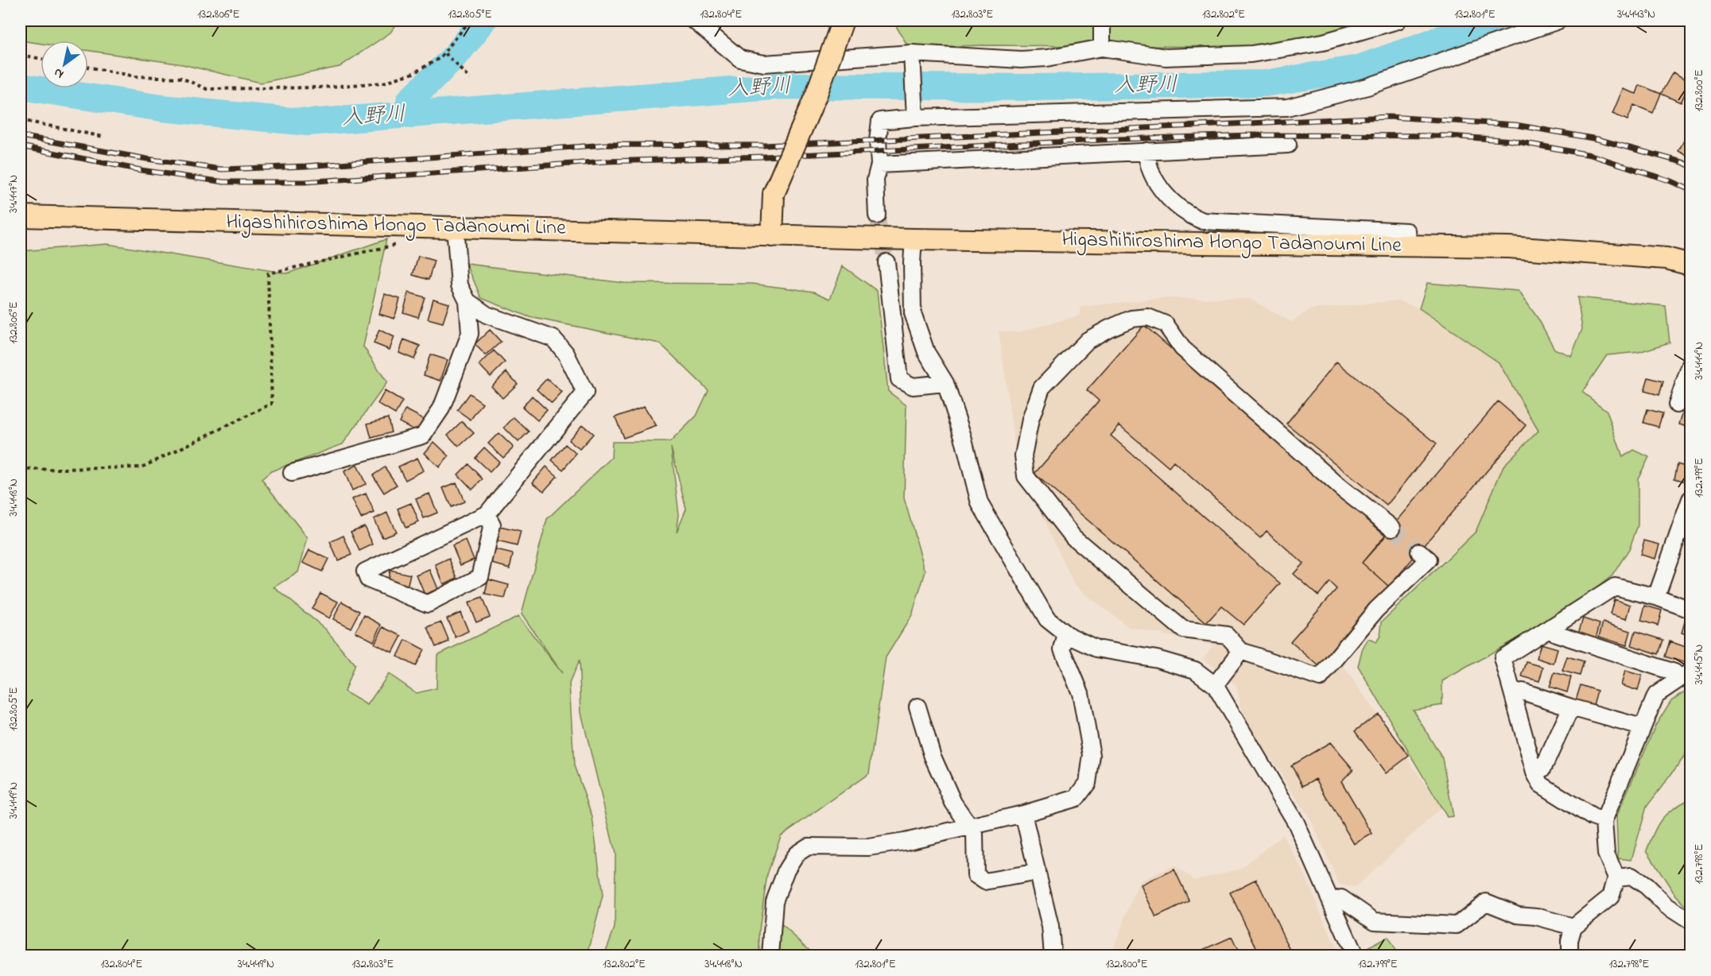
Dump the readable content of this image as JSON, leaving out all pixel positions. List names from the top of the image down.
{
  "streets": {
    "main road": ["Higashihiroshima Hongo Tadanoumi Line"]
  },
  "water": ["入野川"],
  "north": "bottom left",
  "coordinates": [
    "132.806°E",
    "132.805°E",
    "132.804°E",
    "132.803°E",
    "132.802°E",
    "132.801°E",
    "34.443°N",
    "132.800°E",
    "34.447°N",
    "34.444°N",
    "132.799°E",
    "34.448°N",
    "34.445°N",
    "34.449°N",
    "132.798°E"
  ]
}
